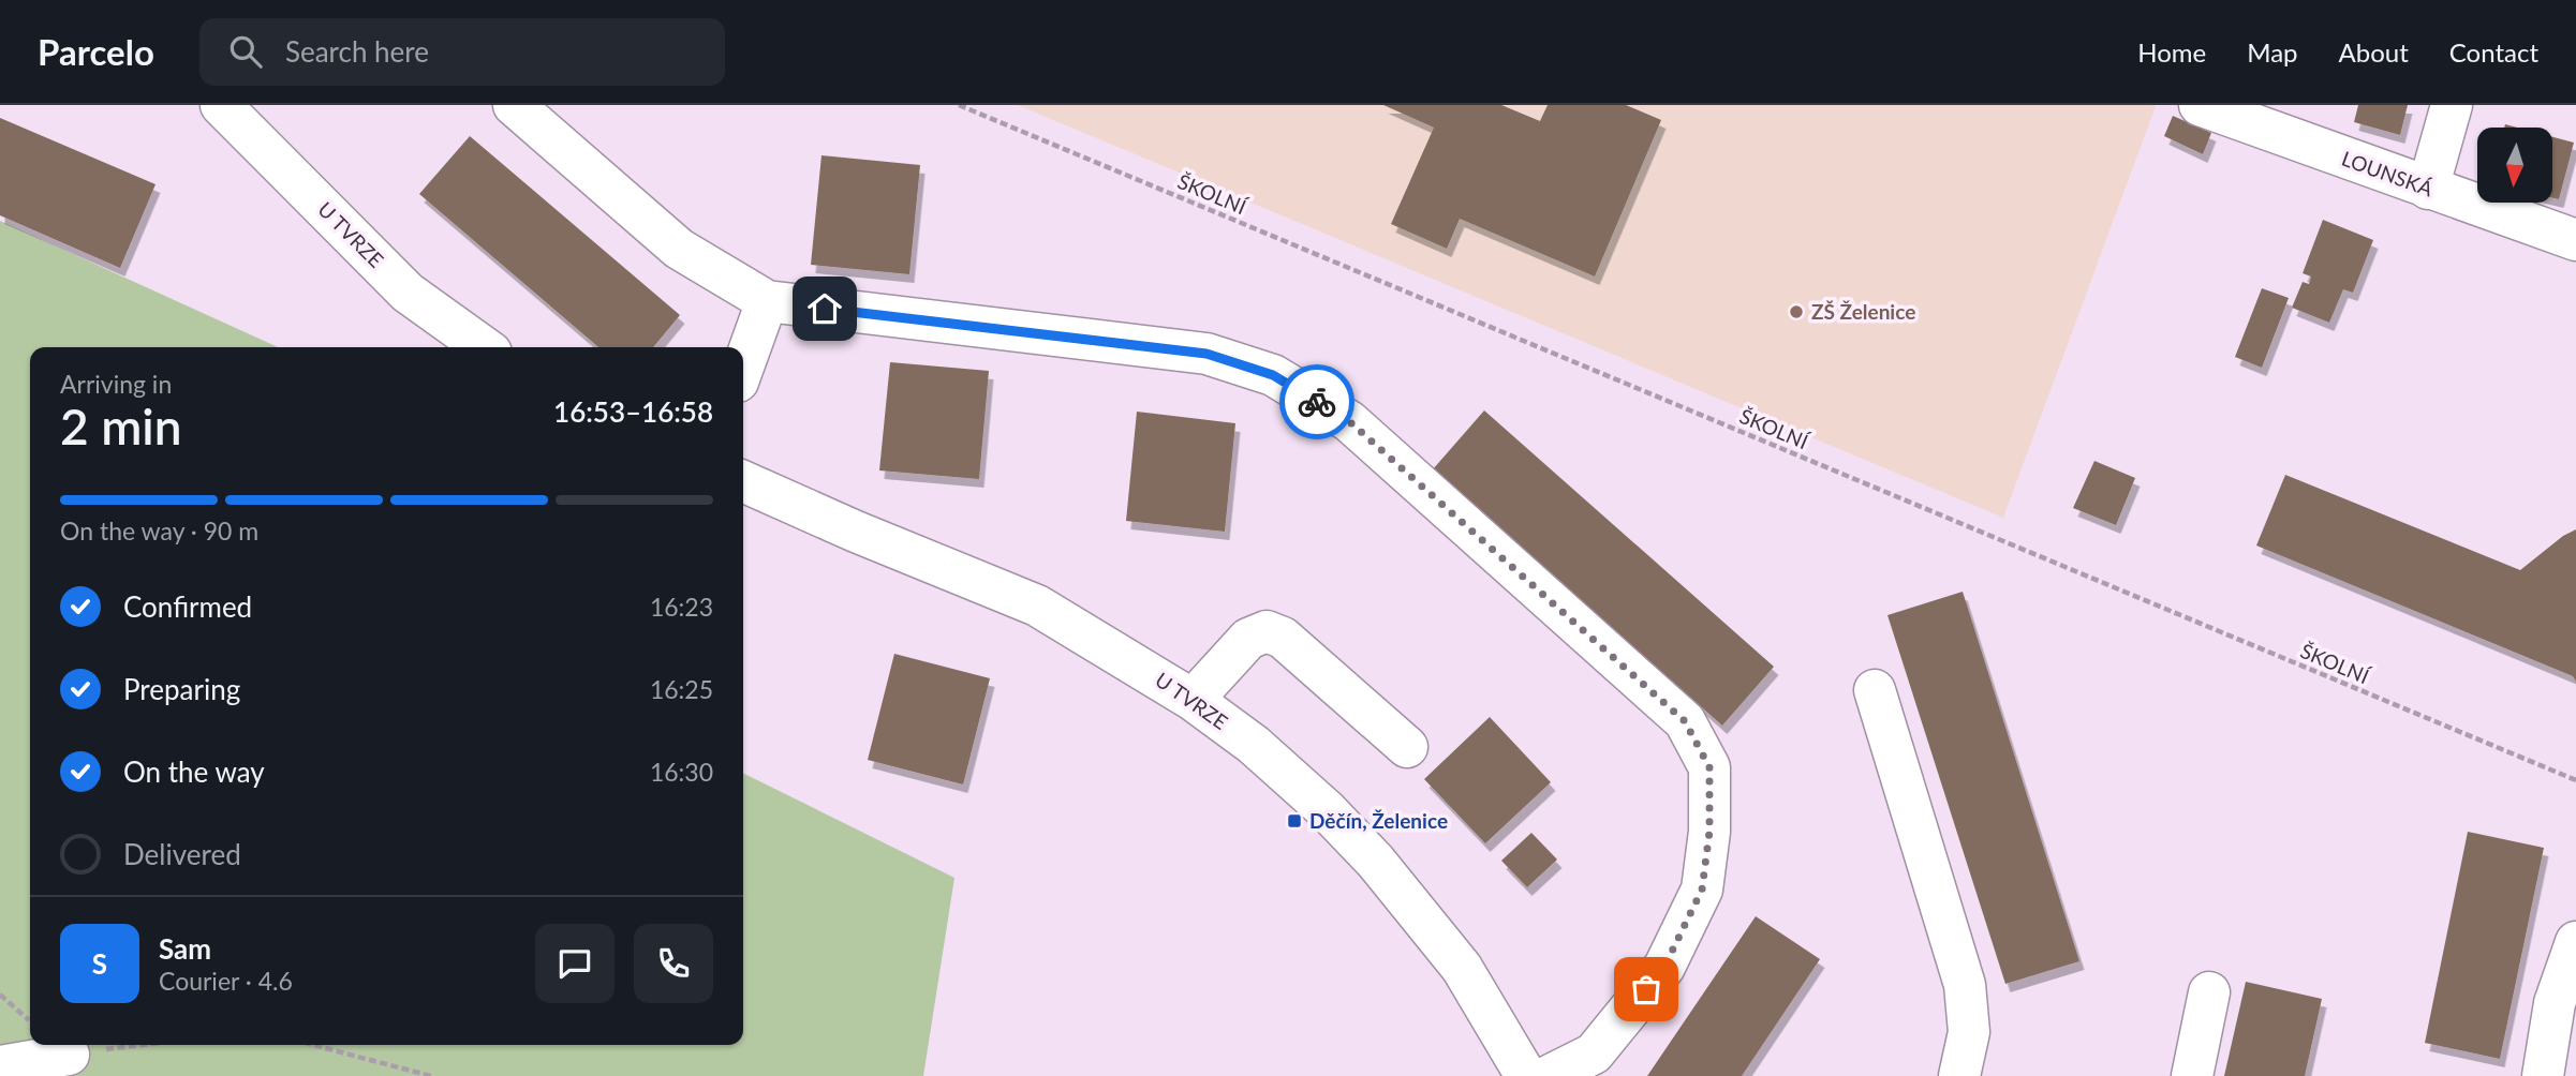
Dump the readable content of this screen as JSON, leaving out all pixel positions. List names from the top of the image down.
{
  "streets": {
    "street": ["LOUNSKÁ", "U TVRZE"],
    "path": ["ŠKOLNÍ"]
  },
  "places": {
    "other": ["ZŠ Želenice"],
    "transit": ["Děčín, Želenice"]
  },
  "north": "bottom",
  "page": {
    "header": "Parcelo",
    "search": "Search here",
    "nav": [
      "Home",
      "Map",
      "About",
      "Contact"
    ],
    "heading": ["2 min", "Arriving in", "16:53–16:58"],
    "panel": ["Sam", "Courier · 4.6"],
    "bar": "On the way · 90 m",
    "list": [
      ["Confirmed", "16:23"],
      ["Preparing", "16:25"],
      ["On the way", "16:30"],
      "Delivered"
    ],
    "round": "S"
  }
}
